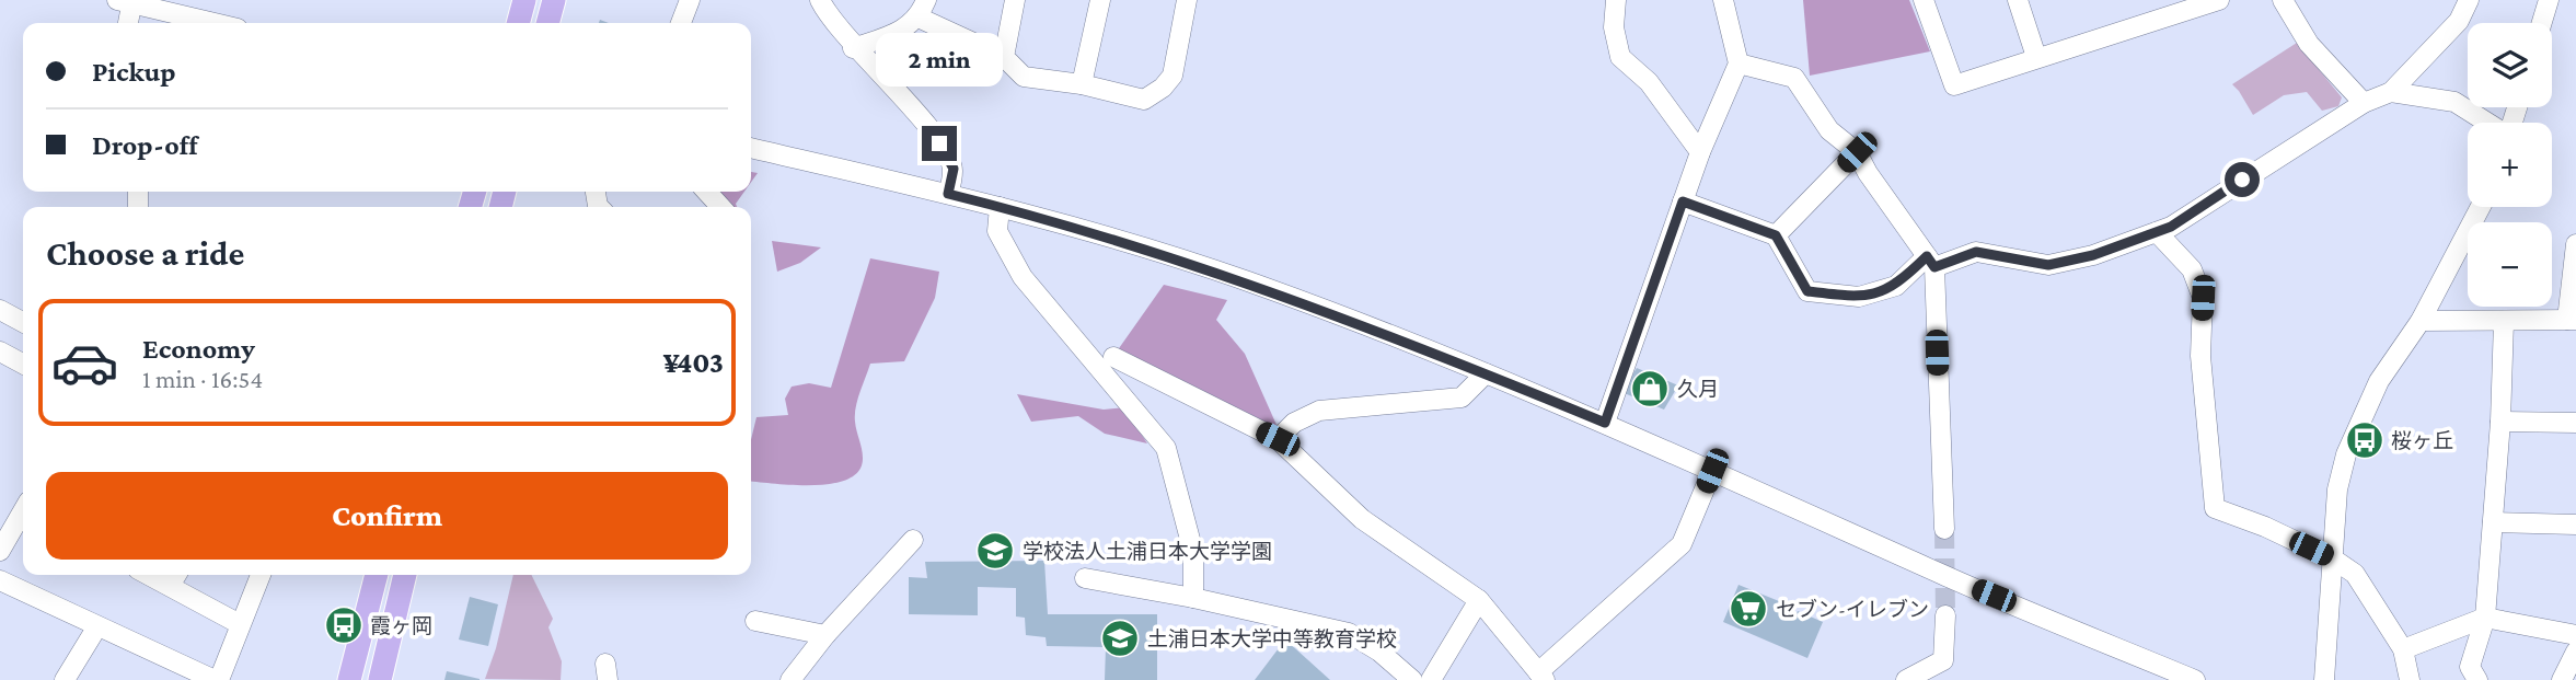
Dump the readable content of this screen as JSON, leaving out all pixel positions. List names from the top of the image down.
{
  "places": {
    "shop": ["久月"],
    "bus stop": ["桜ヶ丘", "霞ヶ岡"],
    "school or university": ["学校法人土浦日本大学学園", "土浦日本大学中等教育学校"],
    "supermarket": ["セブン-イレブン"]
  },
  "page": {
    "map_buttons": ["+", "−"],
    "banner": ["Pickup", "Drop-off"],
    "bubble": "2 min",
    "heading": "Choose a ride",
    "list": [
      {
        "name": "Economy",
        "note": "1 min · 16:54",
        "value": "¥403"
      }
    ],
    "buttons": "Confirm"
  }
}
